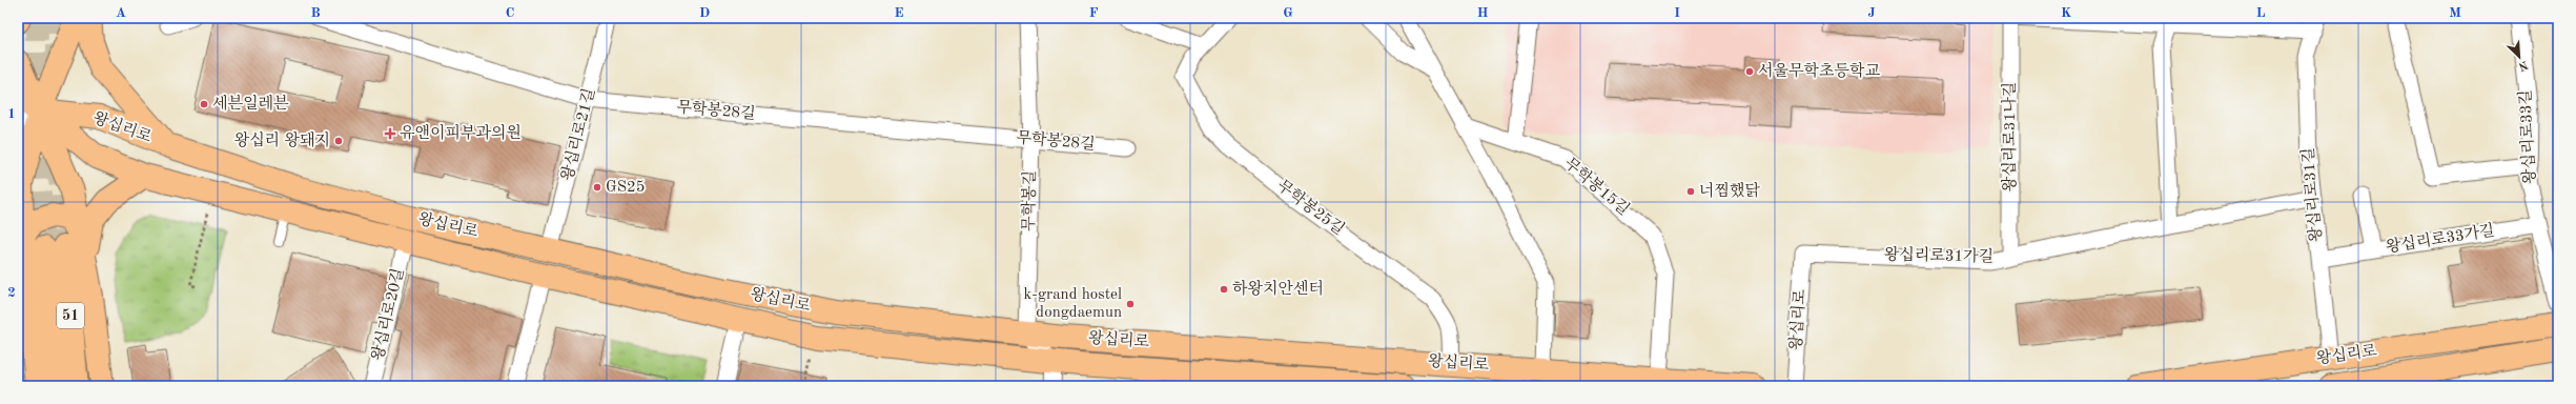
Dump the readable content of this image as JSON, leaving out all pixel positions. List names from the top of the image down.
{
  "streets": {
    "main road": ["왕십리로", "51"],
    "street": [
      "무학봉28길",
      "왕십리로21길",
      "왕십리로31나길",
      "왕십리로33길",
      "무학봉15길",
      "왕십리로31길",
      "무학봉길",
      "무학봉25길",
      "왕십리로33가길",
      "왕십리로31가길",
      "왕십리로20길"
    ]
  },
  "crossings": [
    ["무학봉28길", "왕십리로21길"],
    ["무학봉28길", "무학봉길"],
    ["왕십리로", "왕십리로21길"],
    ["왕십리로", "무학봉15길"],
    ["왕십리로", "왕십리로31길"],
    ["왕십리로", "무학봉길"],
    ["왕십리로", "무학봉25길"],
    ["왕십리로", "왕십리로31가길"],
    ["왕십리로", "왕십리로20길"],
    ["왕십리로31나길", "왕십리로31길"],
    ["왕십리로31나길", "왕십리로31가길"],
    ["왕십리로33길", "왕십리로33가길"],
    ["왕십리로31길", "왕십리로31가길"]
  ],
  "places": {
    "other": [
      "서울무학초등학교",
      "세븐일레븐",
      "왕십리 왕돼지",
      "GS25",
      "너찜했닭",
      "하왕치안센터",
      "k-grand hostel dongdaemun"
    ],
    "health": ["유앤이피부과의원"]
  },
  "north": "bottom right",
  "grid": {
    "columns": [
      "A",
      "B",
      "C",
      "D",
      "E",
      "F",
      "G",
      "H",
      "I",
      "J",
      "K",
      "L",
      "M"
    ],
    "rows": ["1", "2"]
  }
}
